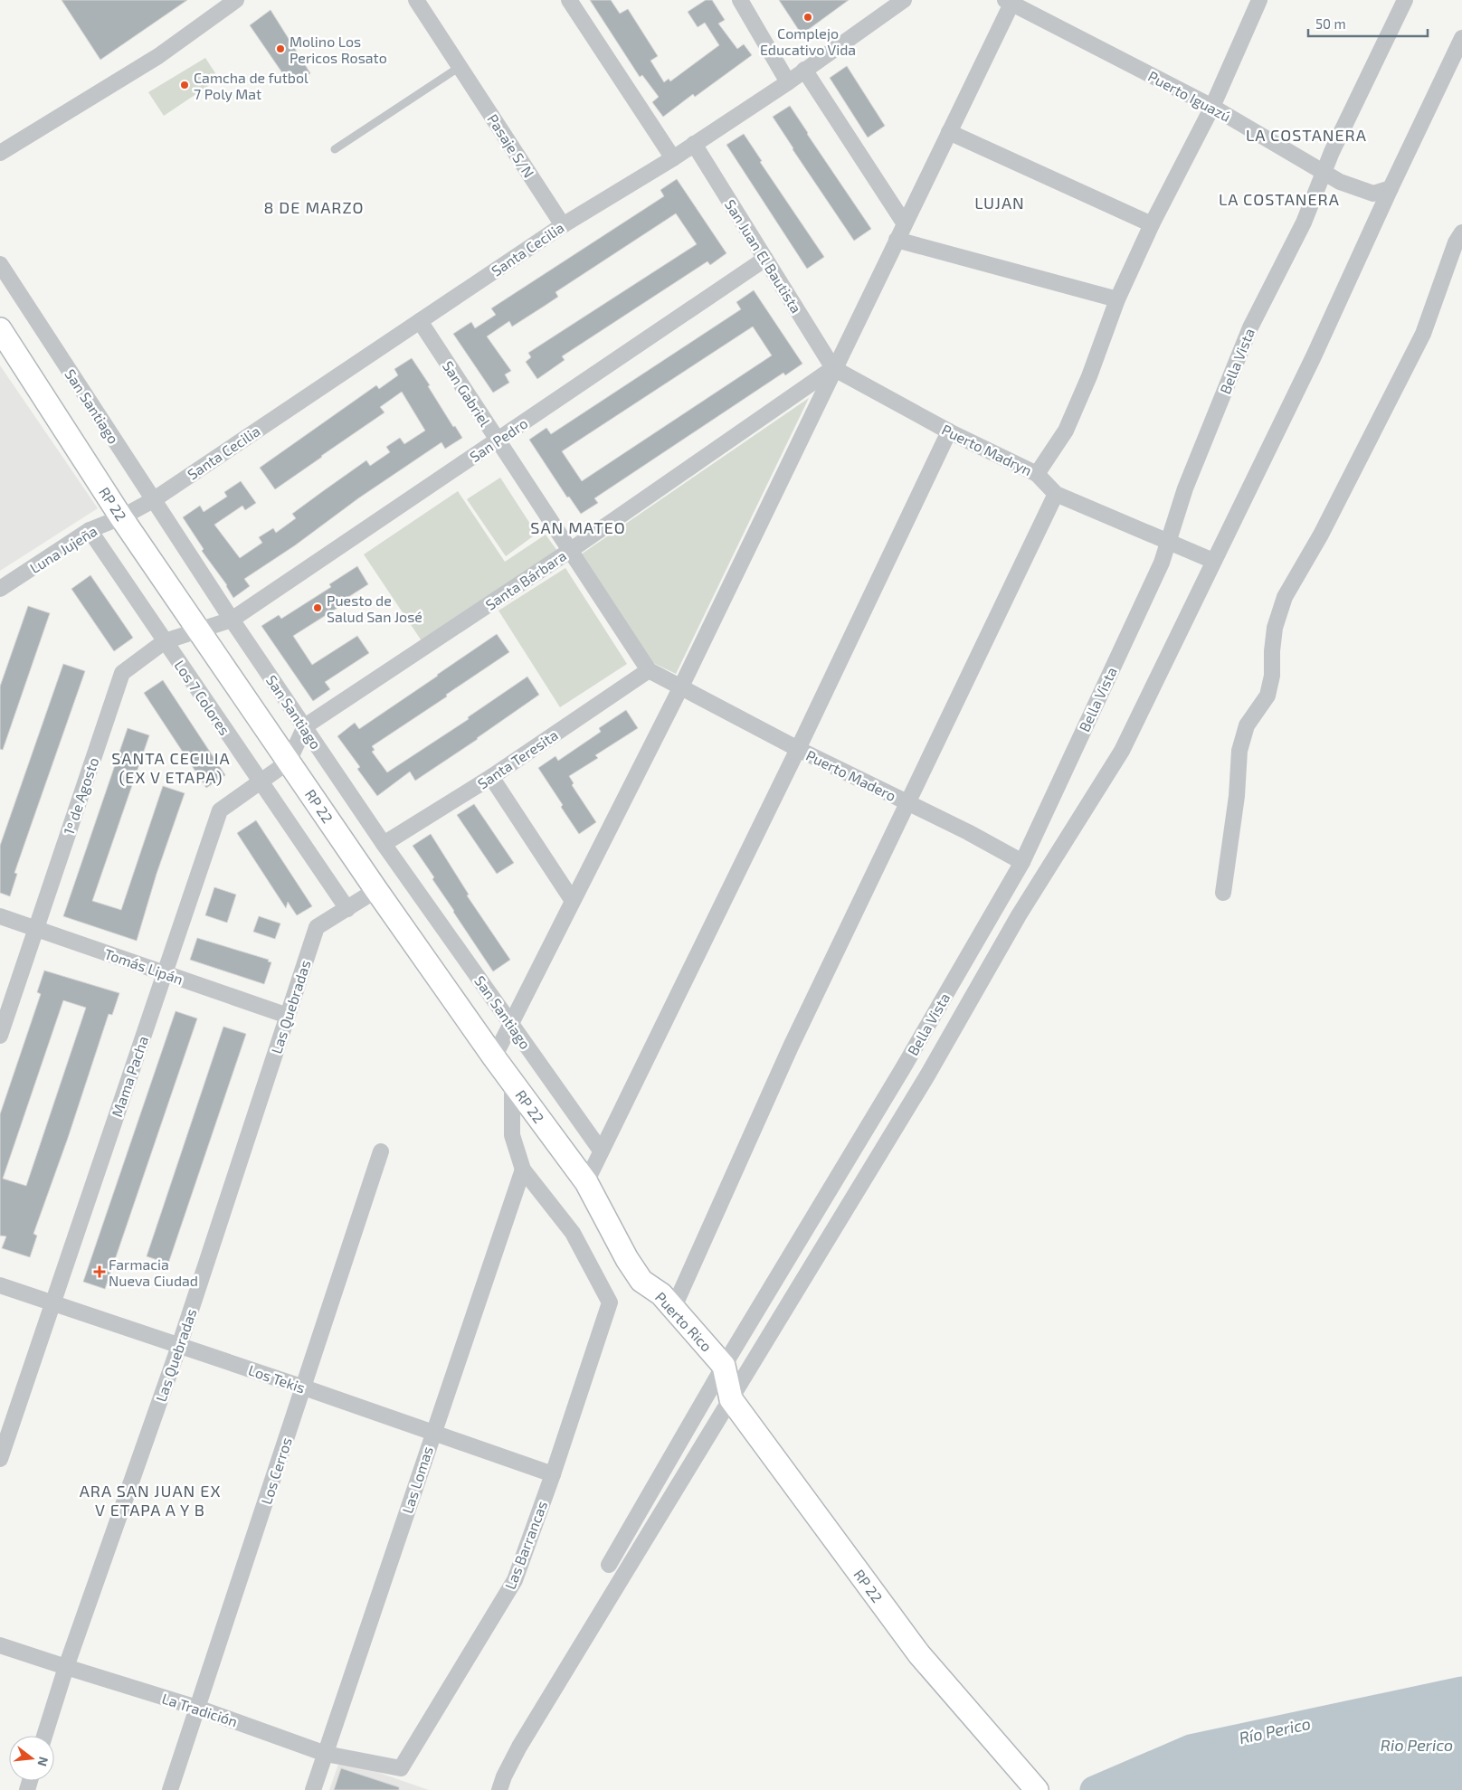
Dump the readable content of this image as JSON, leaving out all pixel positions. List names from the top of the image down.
{
  "streets": {
    "street": [
      "Puerto Iguazú",
      "Pasaje S/N",
      "Santa Cecilia",
      "San Juan El Bautista",
      "Bella Vista",
      "San Gabriel",
      "San Santiago",
      "San Pedro",
      "Puerto Madryn",
      "RP 22",
      "Luna Jujeña",
      "Santa Bárbara",
      "Los 7 Colores",
      "Santa Teresita",
      "Puerto Madero",
      "1º de Agosto",
      "Tomás Lipán",
      "Las Quebradas",
      "Mama Pacha",
      "Puerto Rico",
      "Los Tekis",
      "Los Cerros",
      "Las Lomas",
      "Las Barrancas",
      "La Tradición"
    ]
  },
  "crossings": [
    ["Puerto Iguazú", "Bella Vista"],
    ["Pasaje S/N", "Santa Cecilia"],
    ["Santa Cecilia", "San Juan El Bautista"],
    ["Santa Cecilia", "San Gabriel"],
    ["Santa Cecilia", "San Santiago"],
    ["Santa Cecilia", "Luna Jujeña"],
    ["San Juan El Bautista", "San Pedro"],
    ["San Juan El Bautista", "Puerto Madryn"],
    ["San Juan El Bautista", "Santa Bárbara"],
    ["Bella Vista", "Puerto Madryn"],
    ["Bella Vista", "RP 22"],
    ["Bella Vista", "Puerto Madero"],
    ["Bella Vista", "Puerto Rico"],
    ["San Gabriel", "San Pedro"],
    ["San Gabriel", "Santa Bárbara"],
    ["San Gabriel", "Santa Teresita"],
    ["San Gabriel", "Puerto Madero"],
    ["San Santiago", "San Pedro"],
    ["San Santiago", "Luna Jujeña"],
    ["San Santiago", "Santa Bárbara"],
    ["San Santiago", "Santa Teresita"],
    ["San Santiago", "1º de Agosto"],
    ["San Pedro", "1º de Agosto"],
    ["Puerto Madryn", "Santa Bárbara"],
    ["RP 22", "Luna Jujeña"],
    ["RP 22", "1º de Agosto"],
    ["RP 22", "Las Quebradas"],
    ["RP 22", "Mama Pacha"],
    ["RP 22", "Puerto Rico"],
    ["Luna Jujeña", "Los 7 Colores"],
    ["Los 7 Colores", "1º de Agosto"],
    ["Los 7 Colores", "Las Quebradas"],
    ["Los 7 Colores", "Mama Pacha"],
    ["Santa Teresita", "Puerto Madero"],
    ["1º de Agosto", "Tomás Lipán"],
    ["Tomás Lipán", "Las Quebradas"],
    ["Tomás Lipán", "Mama Pacha"],
    ["Las Quebradas", "Los Tekis"],
    ["Las Quebradas", "La Tradición"],
    ["Mama Pacha", "Los Tekis"],
    ["Los Tekis", "Los Cerros"],
    ["Los Tekis", "Las Lomas"],
    ["Los Tekis", "Las Barrancas"],
    ["Los Cerros", "La Tradición"],
    ["Las Lomas", "Las Barrancas"],
    ["Las Lomas", "La Tradición"],
    ["Las Barrancas", "La Tradición"]
  ],
  "districts": [
    "LA COSTANERA",
    "LA COSTANERA",
    "LUJAN",
    "8 DE MARZO",
    "SAN MATEO",
    "SANTA CECILIA (EX V ETAPA)",
    "ARA SAN JUAN EX V ETAPA A Y B"
  ],
  "water": ["Río Perico", "Rio Perico"],
  "places": {
    "other": [
      "Complejo Educativo Vida",
      "Molino Los Pericos Rosato",
      "Camcha de futbol 7 Poly Mat",
      "Puesto de Salud San José"
    ],
    "health": ["Farmacia Nueva Ciudad"]
  },
  "scale_bar": "50 m",
  "north": "right"
}
